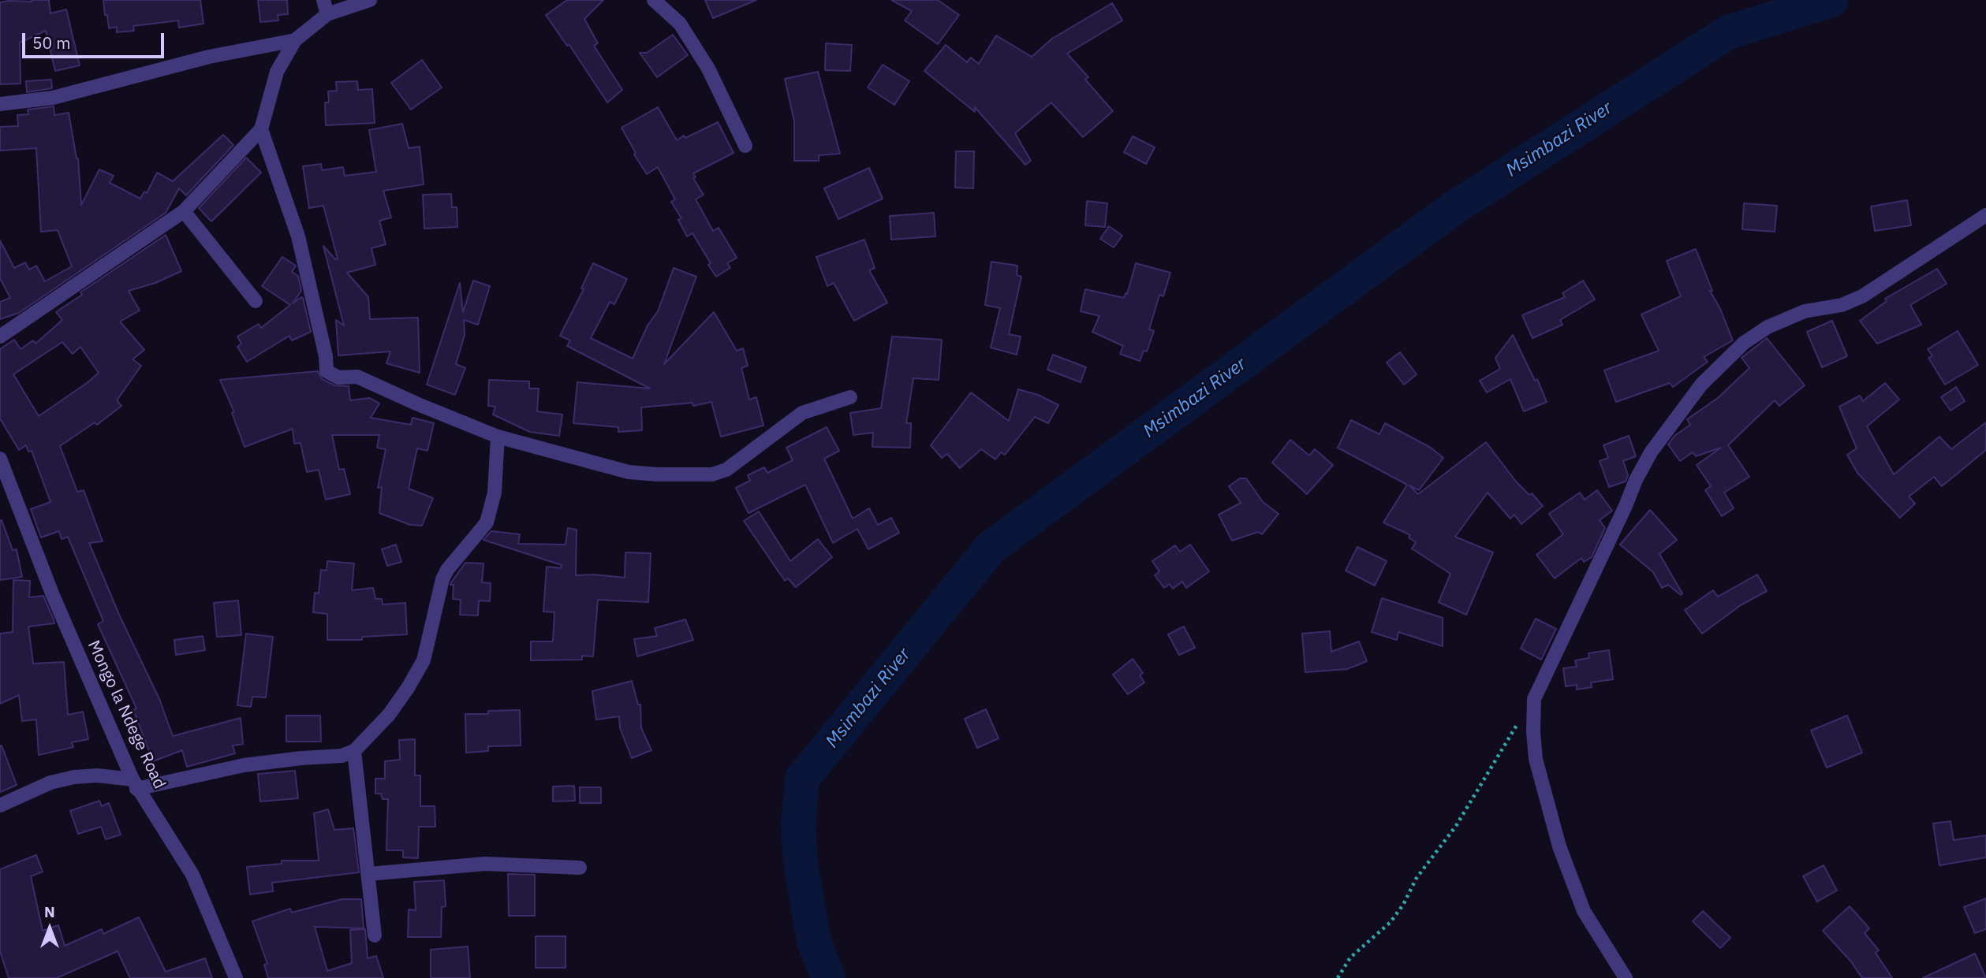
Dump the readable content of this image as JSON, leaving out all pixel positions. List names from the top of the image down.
{
  "streets": {
    "street": ["Mongo la Ndege Road"]
  },
  "water": ["Msimbazi River"],
  "scale_bar": "50 m",
  "north": "top"
}
